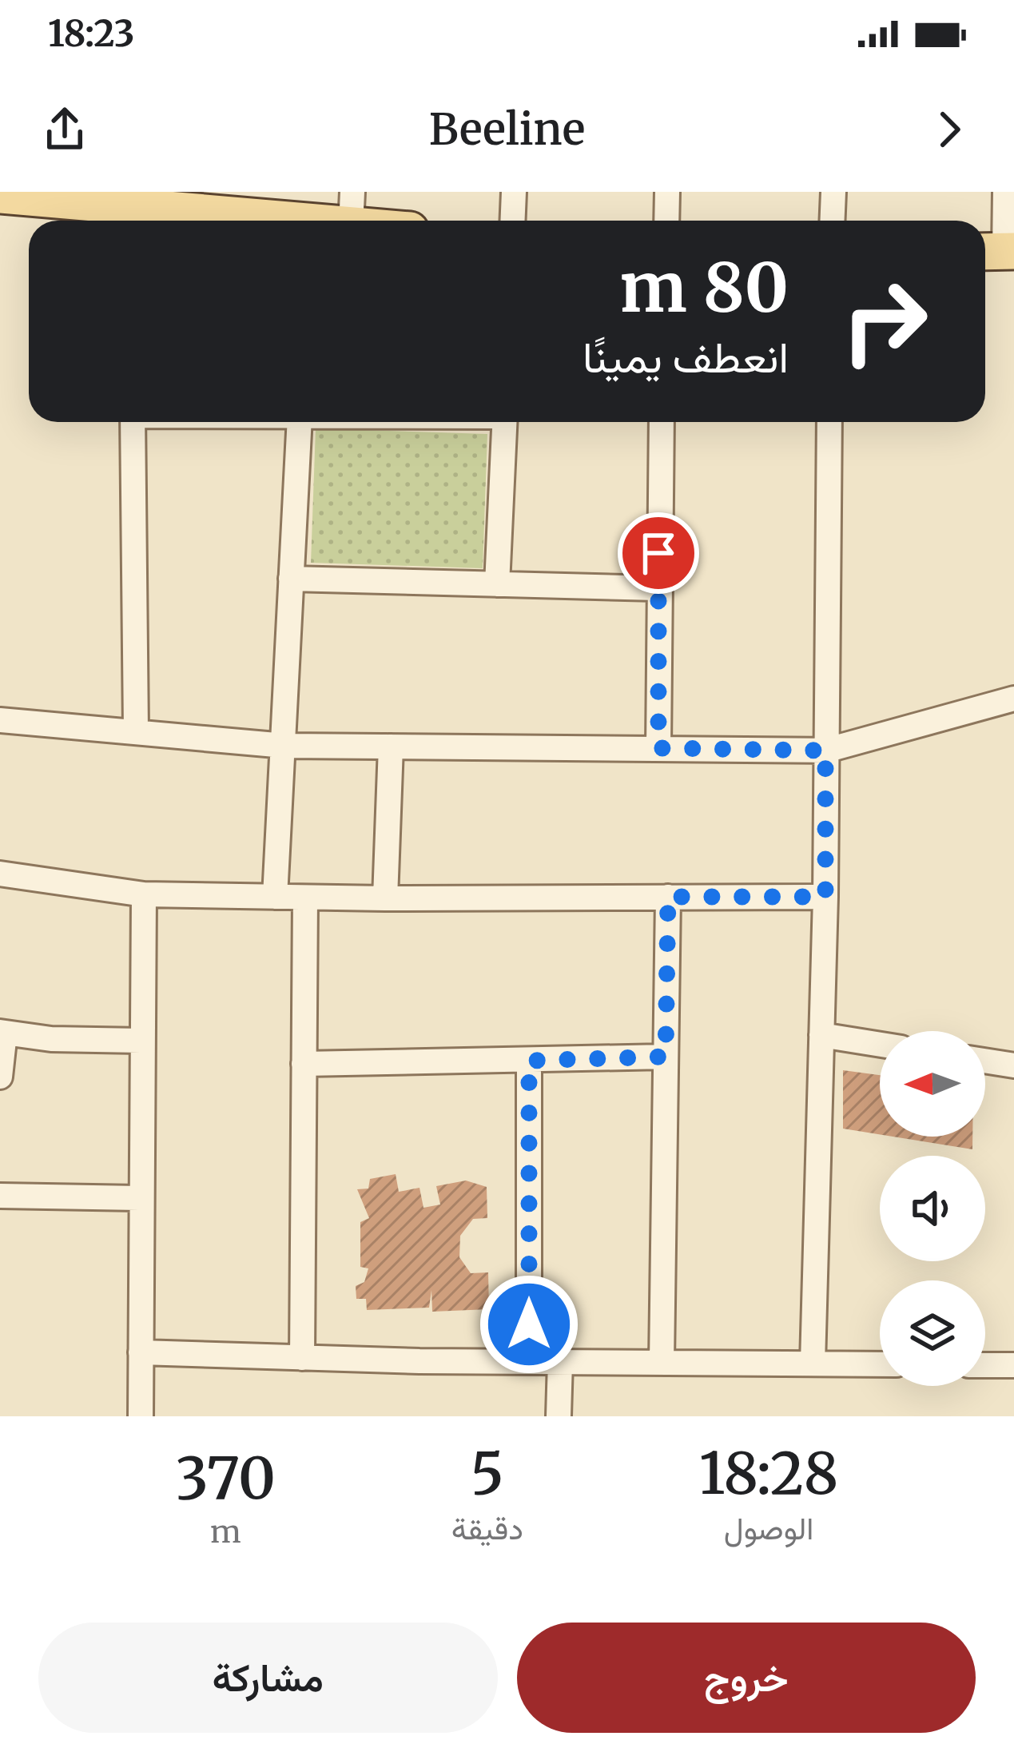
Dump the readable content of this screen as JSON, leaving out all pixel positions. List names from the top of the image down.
{
  "north": "left",
  "page": {
    "status": "18:23",
    "header": "Beeline",
    "turn": ["80 m", "انعطف يمينًا"],
    "eta": [
      "18:28",
      "الوصول",
      "5",
      "دقيقة",
      "370",
      "m"
    ],
    "buttons": ["خروج", "مشاركة"]
  }
}
